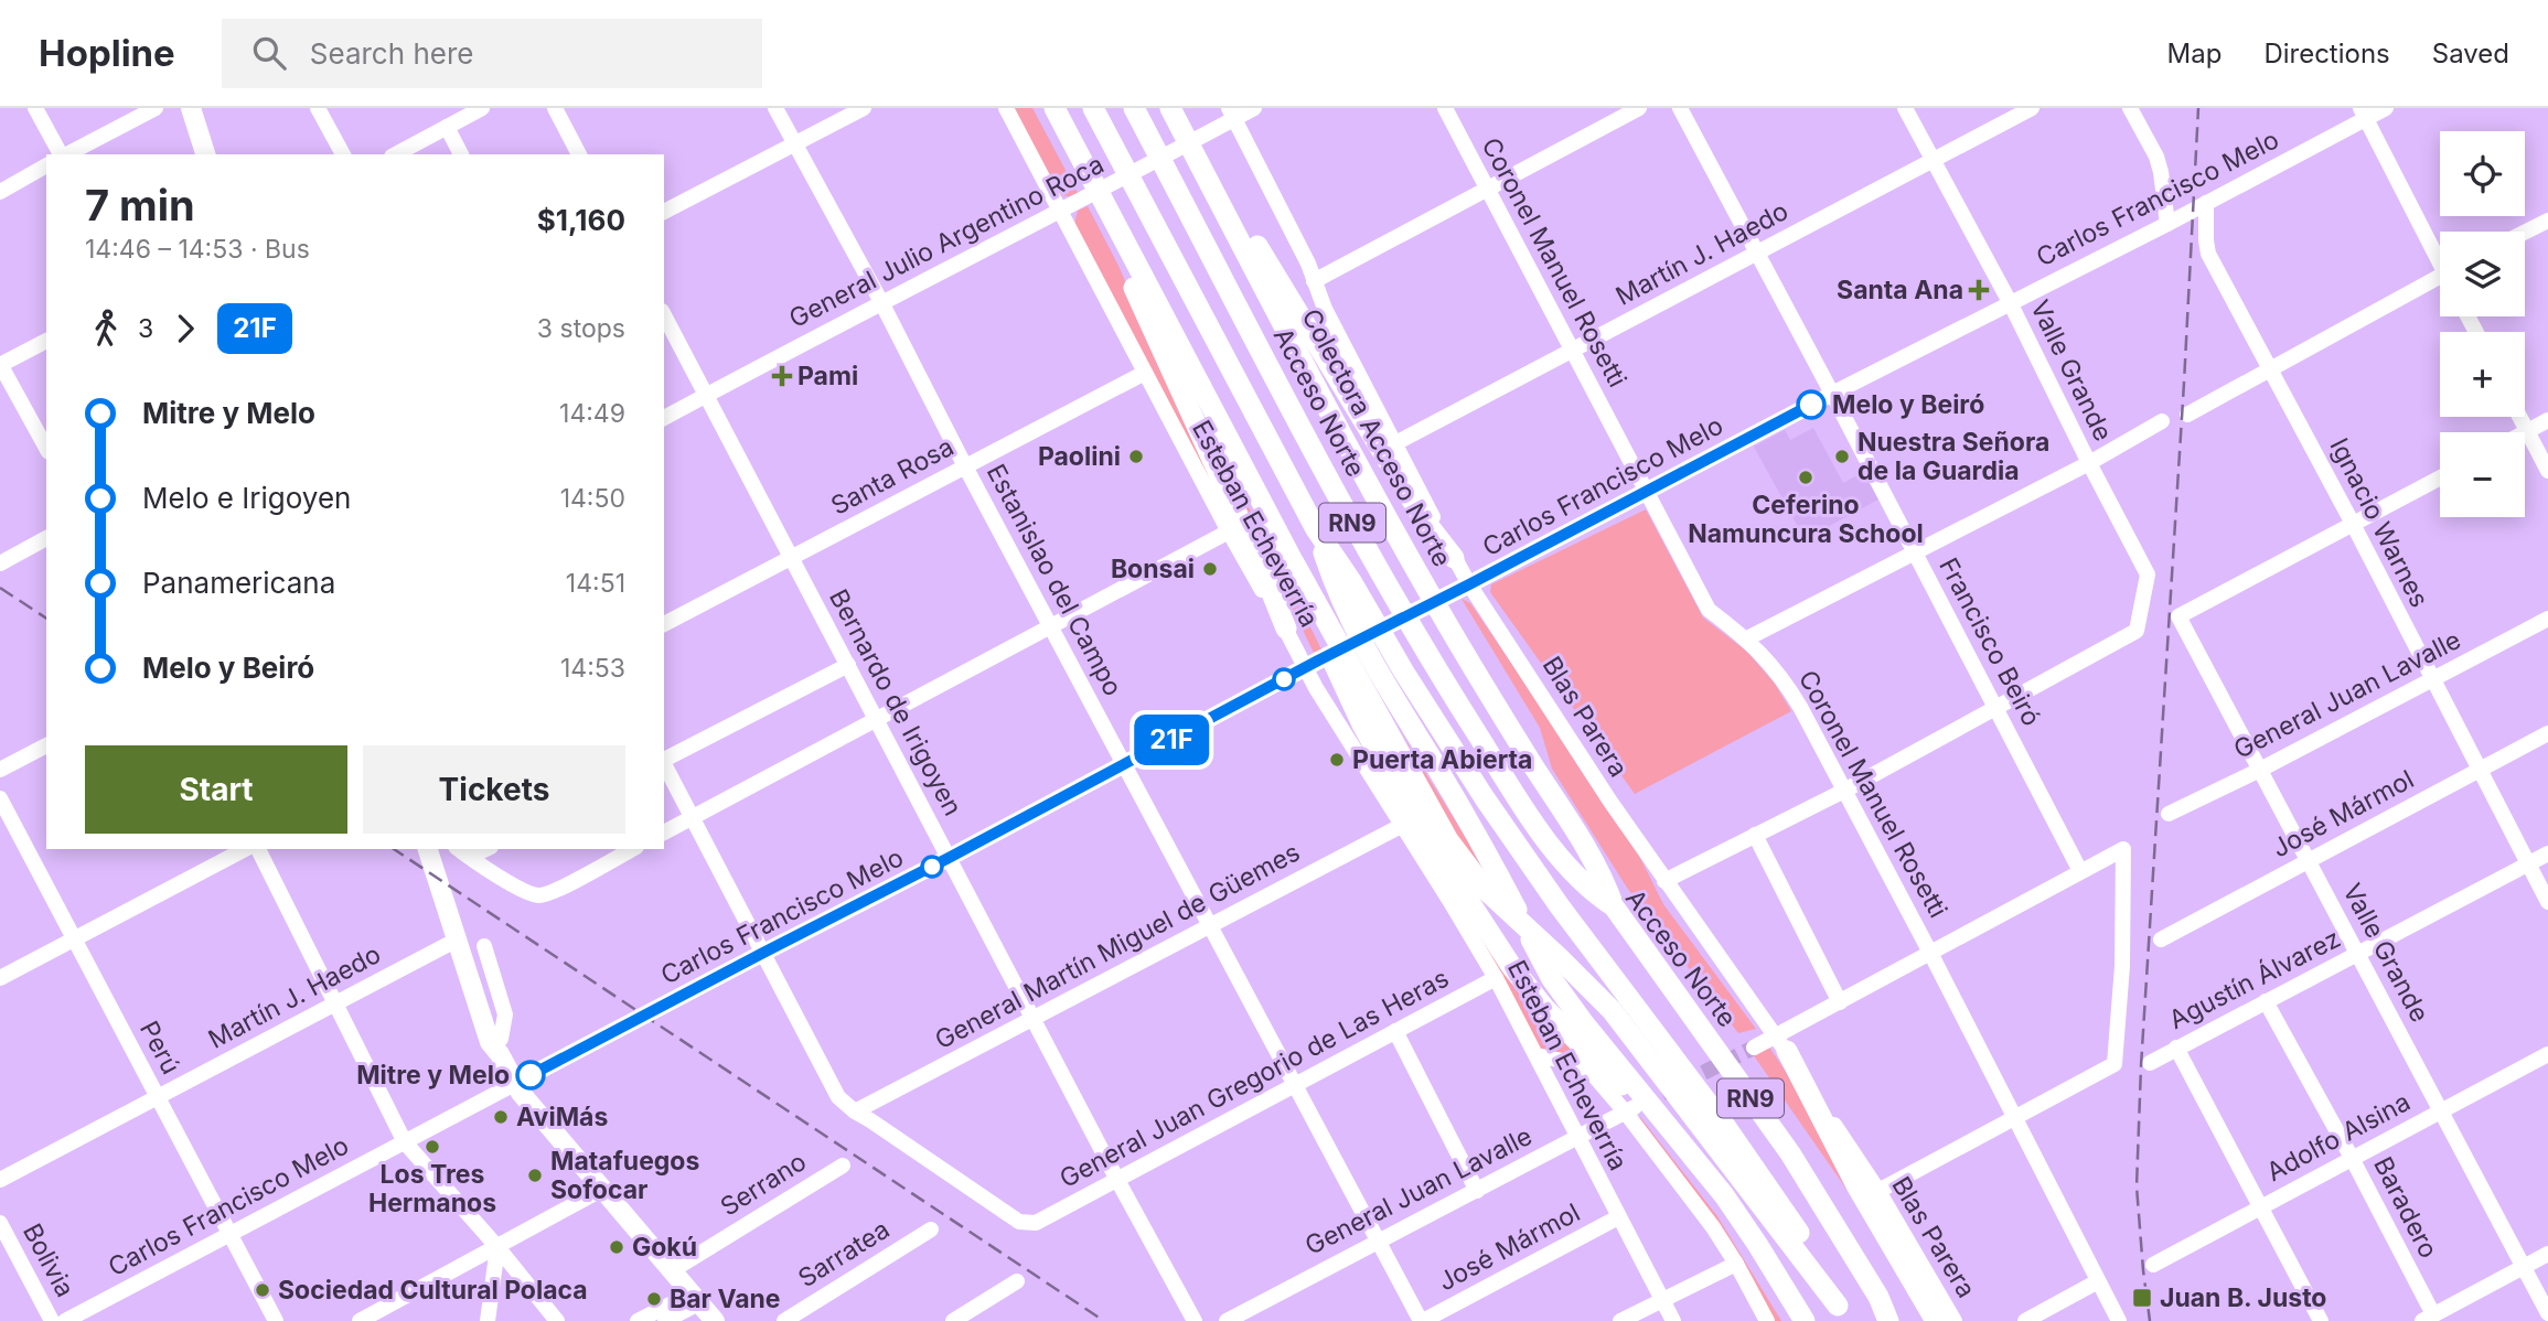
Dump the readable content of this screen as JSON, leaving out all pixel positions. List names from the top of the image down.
{
  "streets": {
    "highway": ["Acceso Norte", "Colectora Acceso Norte", "RN9"],
    "street": [
      "Carlos Francisco Melo",
      "General Julio Argentino Roca",
      "Martín J. Haedo",
      "Coronel Manuel Rosetti",
      "Valle Grande",
      "Santa Rosa",
      "Ignacio Warnes",
      "Esteban Echeverría",
      "Estanislao del Campo",
      "Francisco Beiró",
      "General Juan Lavalle",
      "Bernardo de Irigoyen",
      "Blas Parera",
      "José Mármol",
      "General Martín Miguel de Güemes",
      "Agustín Álvarez",
      "Perú",
      "General Juan Gregorio de Las Heras",
      "Adolfo Alsina",
      "Serrano",
      "Baradero",
      "Sarratea",
      "Bolivia"
    ]
  },
  "crossings": [
    ["Carlos Francisco Melo", "Coronel Manuel Rosetti"],
    ["Carlos Francisco Melo", "Valle Grande"],
    ["Carlos Francisco Melo", "Ignacio Warnes"],
    ["Carlos Francisco Melo", "Esteban Echeverría"],
    ["Carlos Francisco Melo", "Estanislao del Campo"],
    ["Carlos Francisco Melo", "Francisco Beiró"],
    ["Carlos Francisco Melo", "Bernardo de Irigoyen"],
    ["Carlos Francisco Melo", "Blas Parera"],
    ["Carlos Francisco Melo", "Perú"],
    ["General Julio Argentino Roca", "Esteban Echeverría"],
    ["General Julio Argentino Roca", "Estanislao del Campo"],
    ["General Julio Argentino Roca", "Bernardo de Irigoyen"],
    ["General Julio Argentino Roca", "Blas Parera"],
    ["Martín J. Haedo", "Coronel Manuel Rosetti"],
    ["Martín J. Haedo", "Valle Grande"],
    ["Martín J. Haedo", "Francisco Beiró"],
    ["Martín J. Haedo", "Blas Parera"],
    ["Martín J. Haedo", "Perú"],
    ["Valle Grande", "Ignacio Warnes"],
    ["Valle Grande", "Francisco Beiró"],
    ["Valle Grande", "General Juan Lavalle"],
    ["Valle Grande", "José Mármol"],
    ["Valle Grande", "Agustín Álvarez"],
    ["Valle Grande", "Adolfo Alsina"],
    ["Acceso Norte", "Colectora Acceso Norte"],
    ["Santa Rosa", "Esteban Echeverría"],
    ["Santa Rosa", "Estanislao del Campo"],
    ["Santa Rosa", "Bernardo de Irigoyen"],
    ["Ignacio Warnes", "General Juan Lavalle"],
    ["Ignacio Warnes", "José Mármol"],
    ["Ignacio Warnes", "Agustín Álvarez"],
    ["Esteban Echeverría", "General Juan Lavalle"],
    ["Esteban Echeverría", "José Mármol"],
    ["Esteban Echeverría", "General Martín Miguel de Güemes"],
    ["Esteban Echeverría", "General Juan Gregorio de Las Heras"],
    ["Estanislao del Campo", "General Juan Lavalle"],
    ["Estanislao del Campo", "José Mármol"],
    ["Estanislao del Campo", "General Martín Miguel de Güemes"],
    ["Estanislao del Campo", "General Juan Gregorio de Las Heras"],
    ["Bernardo de Irigoyen", "General Martín Miguel de Güemes"],
    ["Bernardo de Irigoyen", "General Juan Gregorio de Las Heras"],
    ["General Martín Miguel de Güemes", "General Juan Gregorio de Las Heras"],
    ["Agustín Álvarez", "Baradero"],
    ["Adolfo Alsina", "Baradero"]
  ],
  "places": {
    "health": ["Santa Ana", "Pami"],
    "other": [
      "Melo y Beiró",
      "Paolini",
      "Nuestra Señora de la Guardia",
      "Ceferino Namuncura School",
      "Bonsai",
      "Puerta Abierta",
      "Mitre y Melo",
      "AviMás",
      "Los Tres Hermanos",
      "Matafuegos Sofocar",
      "Gokú",
      "Sociedad Cultural Polaca",
      "Bar Vane"
    ],
    "transit": ["Juan B. Justo"]
  },
  "lines": ["bus line 21F"],
  "page": {
    "header": "Hopline",
    "search": "Search here",
    "nav": ["Map", "Directions", "Saved"],
    "on_map": "21F",
    "map_buttons": ["+", "−"],
    "heading": ["7 min", "14:46 – 14:53 · Bus", "$1,160"],
    "legs": ["3", "21F", "3 stops"],
    "list": [
      {
        "name": "Mitre y Melo",
        "value": "14:49"
      },
      {
        "name": "Melo e Irigoyen",
        "value": "14:50"
      },
      {
        "name": "Panamericana",
        "value": "14:51"
      },
      {
        "name": "Melo y Beiró",
        "value": "14:53"
      }
    ],
    "buttons": ["Start", "Tickets"]
  }
}
